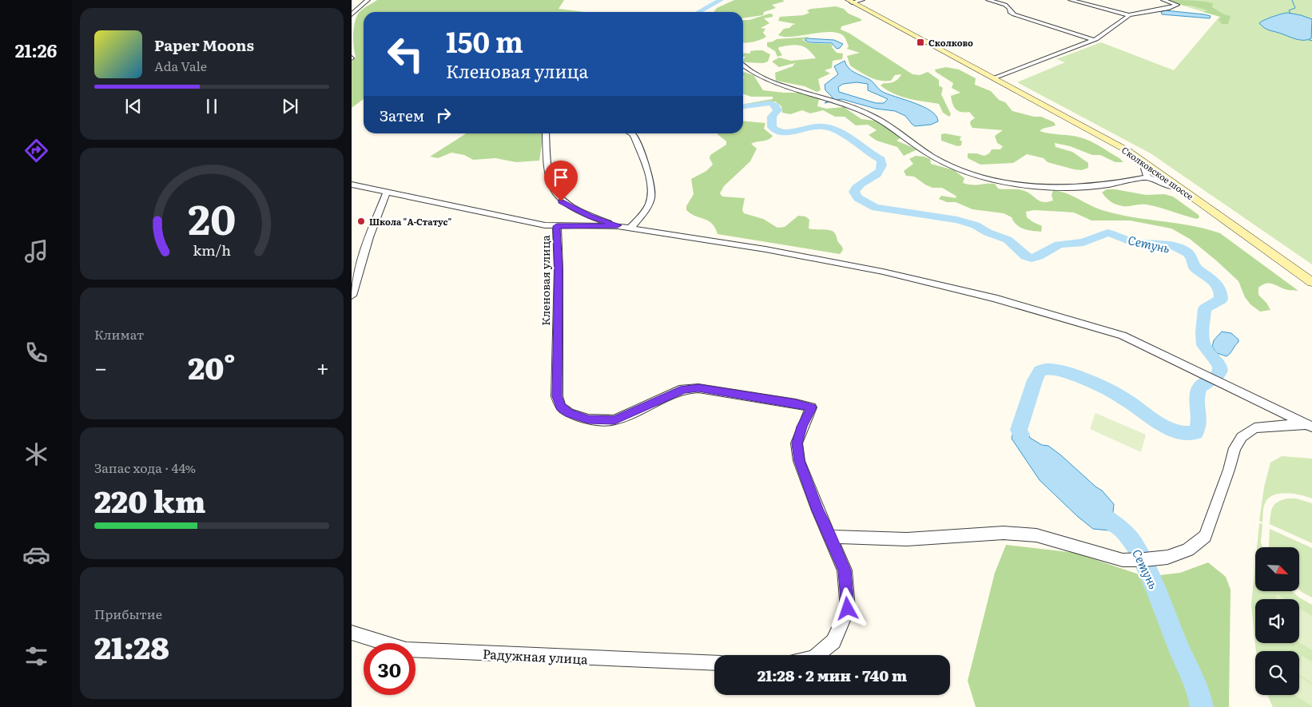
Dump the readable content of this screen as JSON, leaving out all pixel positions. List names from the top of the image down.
{
  "streets": {
    "street": ["Сколковское шоссе", "Кленовая улица", "Радужная улица"]
  },
  "water": ["Сетунь"],
  "places": {
    "transit": ["Сколково"],
    "other": ["Школа \"А-Статус\""]
  },
  "north": "bottom right",
  "page": {
    "tabs": "21:26",
    "turn": ["150 m", "Кленовая улица"],
    "song": ["Paper Moons", "Ada Vale"],
    "then": "Затем",
    "tile": [
      "Климат",
      ["Запас хода · 44%", "220 km"],
      ["Прибытие", "21:28"]
    ],
    "heat": ["−", "20°", "+"],
    "limit": "30",
    "trip": "21:28 · 2 мин · 740 m",
    "gauge": ["20", "km/h"]
  }
}
